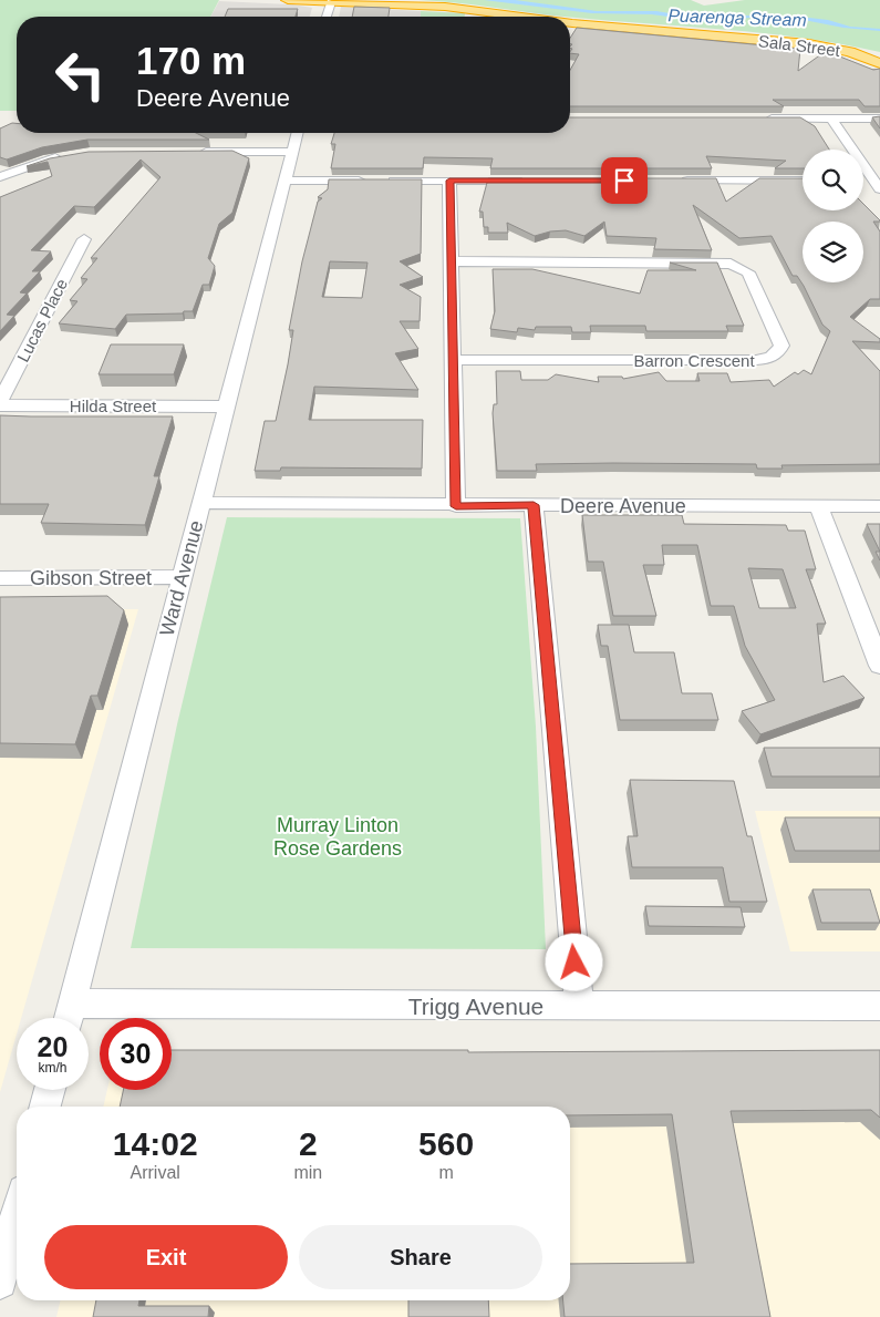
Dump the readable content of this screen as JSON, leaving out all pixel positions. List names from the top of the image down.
{
  "streets": {
    "highway": ["Sala Street"],
    "street": [
      "Lucas Place",
      "Barron Crescent",
      "Hilda Street",
      "Deere Avenue",
      "Gibson Street",
      "Ward Avenue",
      "Trigg Avenue"
    ]
  },
  "crossings": [
    ["Lucas Place", "Hilda Street"],
    ["Hilda Street", "Ward Avenue"],
    ["Deere Avenue", "Ward Avenue"],
    ["Gibson Street", "Ward Avenue"],
    ["Ward Avenue", "Trigg Avenue"]
  ],
  "water": ["Puarenga Stream"],
  "parks": ["Murray Linton Rose Gardens"],
  "page": {
    "turn": ["170 m", "Deere Avenue"],
    "speed": "20 km/h",
    "limit": "30",
    "eta": [
      "14:02",
      "Arrival",
      "2",
      "min",
      "560",
      "m"
    ],
    "buttons": ["Exit", "Share"]
  }
}
